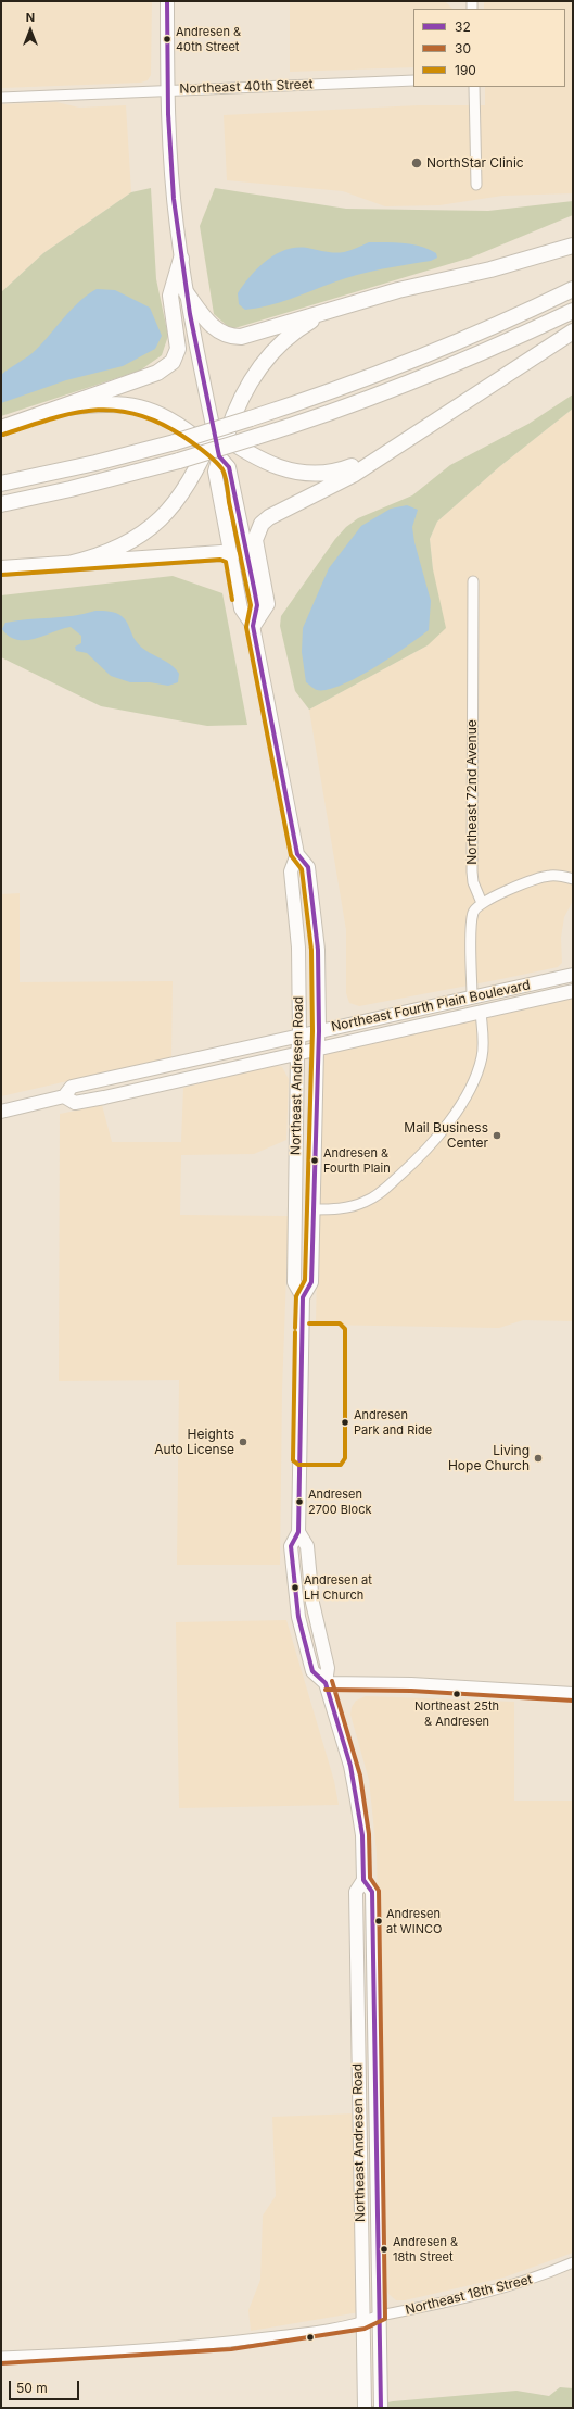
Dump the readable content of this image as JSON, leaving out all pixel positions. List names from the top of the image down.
{
  "streets": {
    "main road": ["Northeast Fourth Plain Boulevard", "Northeast Andresen Road"],
    "street": ["Northeast 40th Street", "Northeast 72nd Avenue", "Northeast 18th Street"]
  },
  "crossings": [
    ["Northeast Fourth Plain Boulevard", "Northeast Andresen Road"],
    ["Northeast Andresen Road", "Northeast 18th Street"]
  ],
  "places": [
    "Andresen & 40th Street",
    "NorthStar Clinic",
    "Mail Business Center",
    "Andresen & Fourth Plain",
    "Andresen Park and Ride",
    "Heights Auto License",
    "Living Hope Church",
    "Andresen 2700 Block",
    "Andresen at LH Church",
    "Northeast 25th & Andresen",
    "Andresen at WINCO",
    "Andresen & 18th Street"
  ],
  "lines": ["transit line 32", "transit line 190", "transit line 30"],
  "legend": ["32", "30", "190"],
  "scale_bar": "50 m",
  "north": "top"
}
